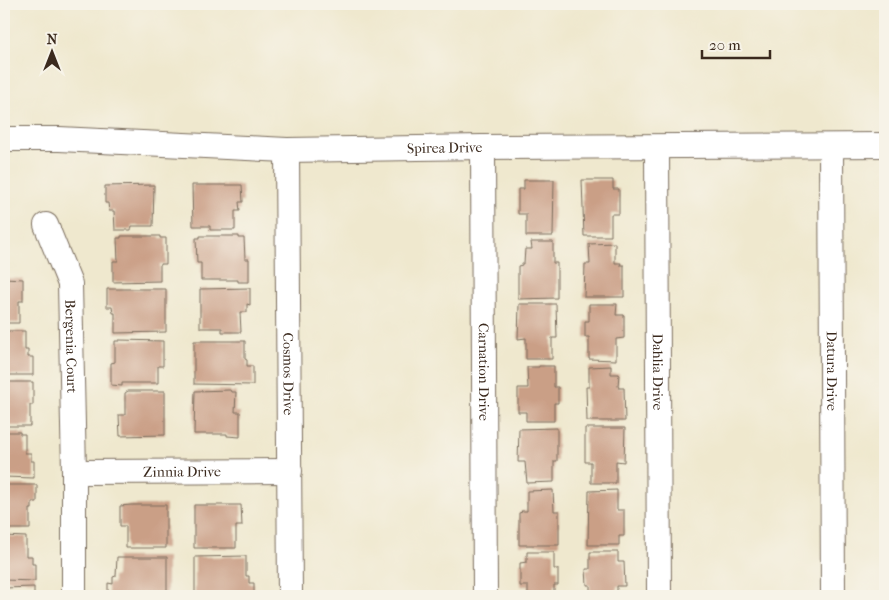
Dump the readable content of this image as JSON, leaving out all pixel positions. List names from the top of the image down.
{
  "streets": {
    "street": [
      "Spirea Drive",
      "Bergenia Court",
      "Datura Drive",
      "Carnation Drive",
      "Dahlia Drive",
      "Cosmos Drive",
      "Zinnia Drive"
    ]
  },
  "crossings": [
    ["Spirea Drive", "Datura Drive"],
    ["Spirea Drive", "Carnation Drive"],
    ["Spirea Drive", "Dahlia Drive"],
    ["Spirea Drive", "Cosmos Drive"],
    ["Bergenia Court", "Zinnia Drive"],
    ["Cosmos Drive", "Zinnia Drive"]
  ],
  "scale_bar": "20 m",
  "north": "top"
}
